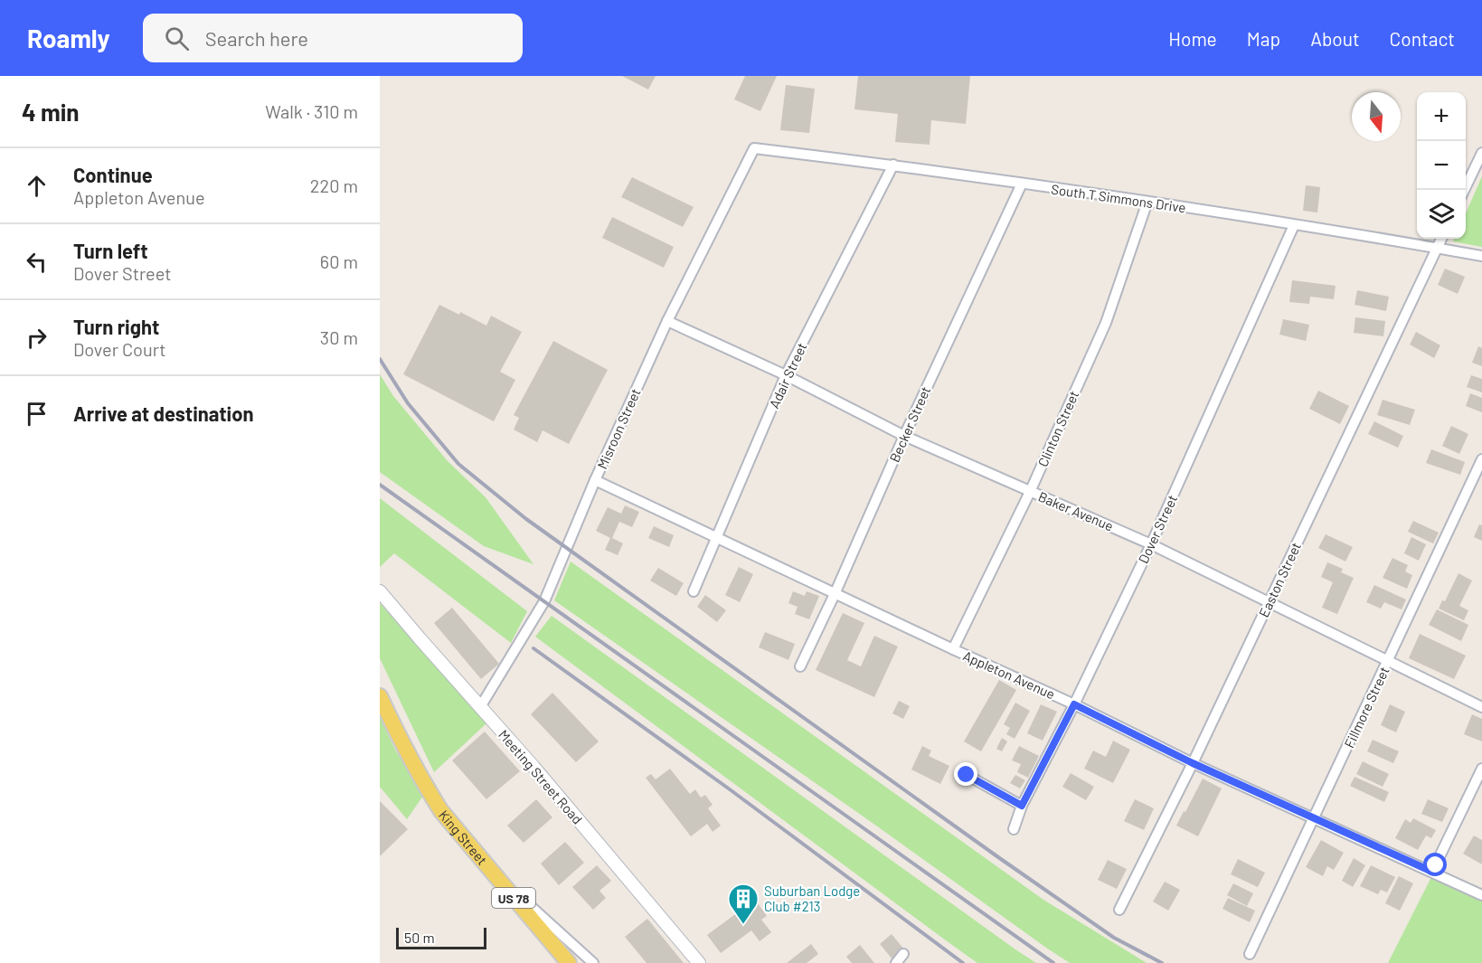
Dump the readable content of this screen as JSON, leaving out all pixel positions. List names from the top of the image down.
{
  "streets": {
    "main road": ["King Street", "US 78"],
    "street": [
      "South T Simmons Drive",
      "Adair Street",
      "Becker Street",
      "Misroon Street",
      "Clinton Street",
      "Baker Avenue",
      "Dover Street",
      "Easton Street",
      "Appleton Avenue",
      "Fillmore Street",
      "Meeting Street Road"
    ]
  },
  "crossings": [
    ["South T Simmons Drive", "Adair Street"],
    ["South T Simmons Drive", "Becker Street"],
    ["South T Simmons Drive", "Misroon Street"],
    ["South T Simmons Drive", "Clinton Street"],
    ["South T Simmons Drive", "Dover Street"],
    ["South T Simmons Drive", "Easton Street"],
    ["Adair Street", "Baker Avenue"],
    ["Adair Street", "Appleton Avenue"],
    ["Becker Street", "Baker Avenue"],
    ["Becker Street", "Appleton Avenue"],
    ["Misroon Street", "Baker Avenue"],
    ["Misroon Street", "Appleton Avenue"],
    ["Misroon Street", "Meeting Street Road"],
    ["Clinton Street", "Baker Avenue"],
    ["Clinton Street", "Appleton Avenue"],
    ["Baker Avenue", "Dover Street"],
    ["Baker Avenue", "Easton Street"],
    ["Baker Avenue", "Fillmore Street"],
    ["Dover Street", "Appleton Avenue"],
    ["Easton Street", "Appleton Avenue"],
    ["Appleton Avenue", "Fillmore Street"]
  ],
  "places": {
    "building": ["Suburban Lodge Club #213"]
  },
  "scale_bar": "50 m",
  "north": "bottom",
  "page": {
    "header": "Roamly",
    "search": "Search here",
    "nav": [
      "Home",
      "Map",
      "About",
      "Contact"
    ],
    "heading": ["4 min", "Walk · 310 m"],
    "map_buttons": ["+", "−"],
    "list": [
      ["Continue", "Appleton Avenue", "220 m"],
      ["Turn left", "Dover Street", "60 m"],
      ["Turn right", "Dover Court", "30 m"],
      "Arrive at destination"
    ],
    "scale": "50 m"
  }
}
